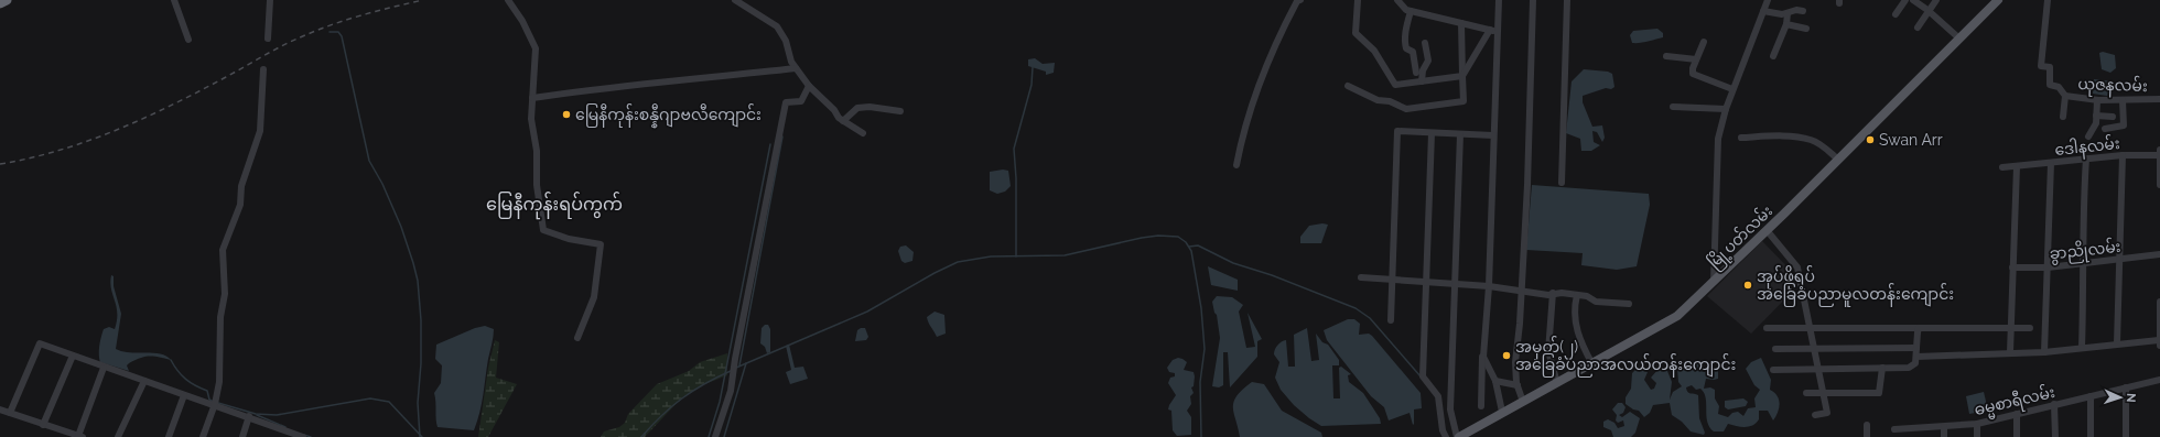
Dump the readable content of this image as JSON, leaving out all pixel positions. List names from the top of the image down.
{
  "streets": {
    "main road": ["မြို့ပတ်လမ်း"],
    "street": [
      "ယုဇနလမ်း",
      "ဒေါနလမ်း",
      "ခွာညိုလမ်း",
      "ဓမ္မစာရီလမ်း"
    ]
  },
  "districts": ["မြေနီကုန်းရပ်ကွက်"],
  "places": [
    "မြေနီကုန်းစန္နီဂျာဗလီကျောင်း",
    "Swan Arr",
    "အုပ်ဖိုရပ် အခြေခံပညာမူလတန်းကျောင်း",
    "အမှတ်(၂) အခြေခံပညာအလယ်တန်းကျောင်း"
  ],
  "north": "right"
}
